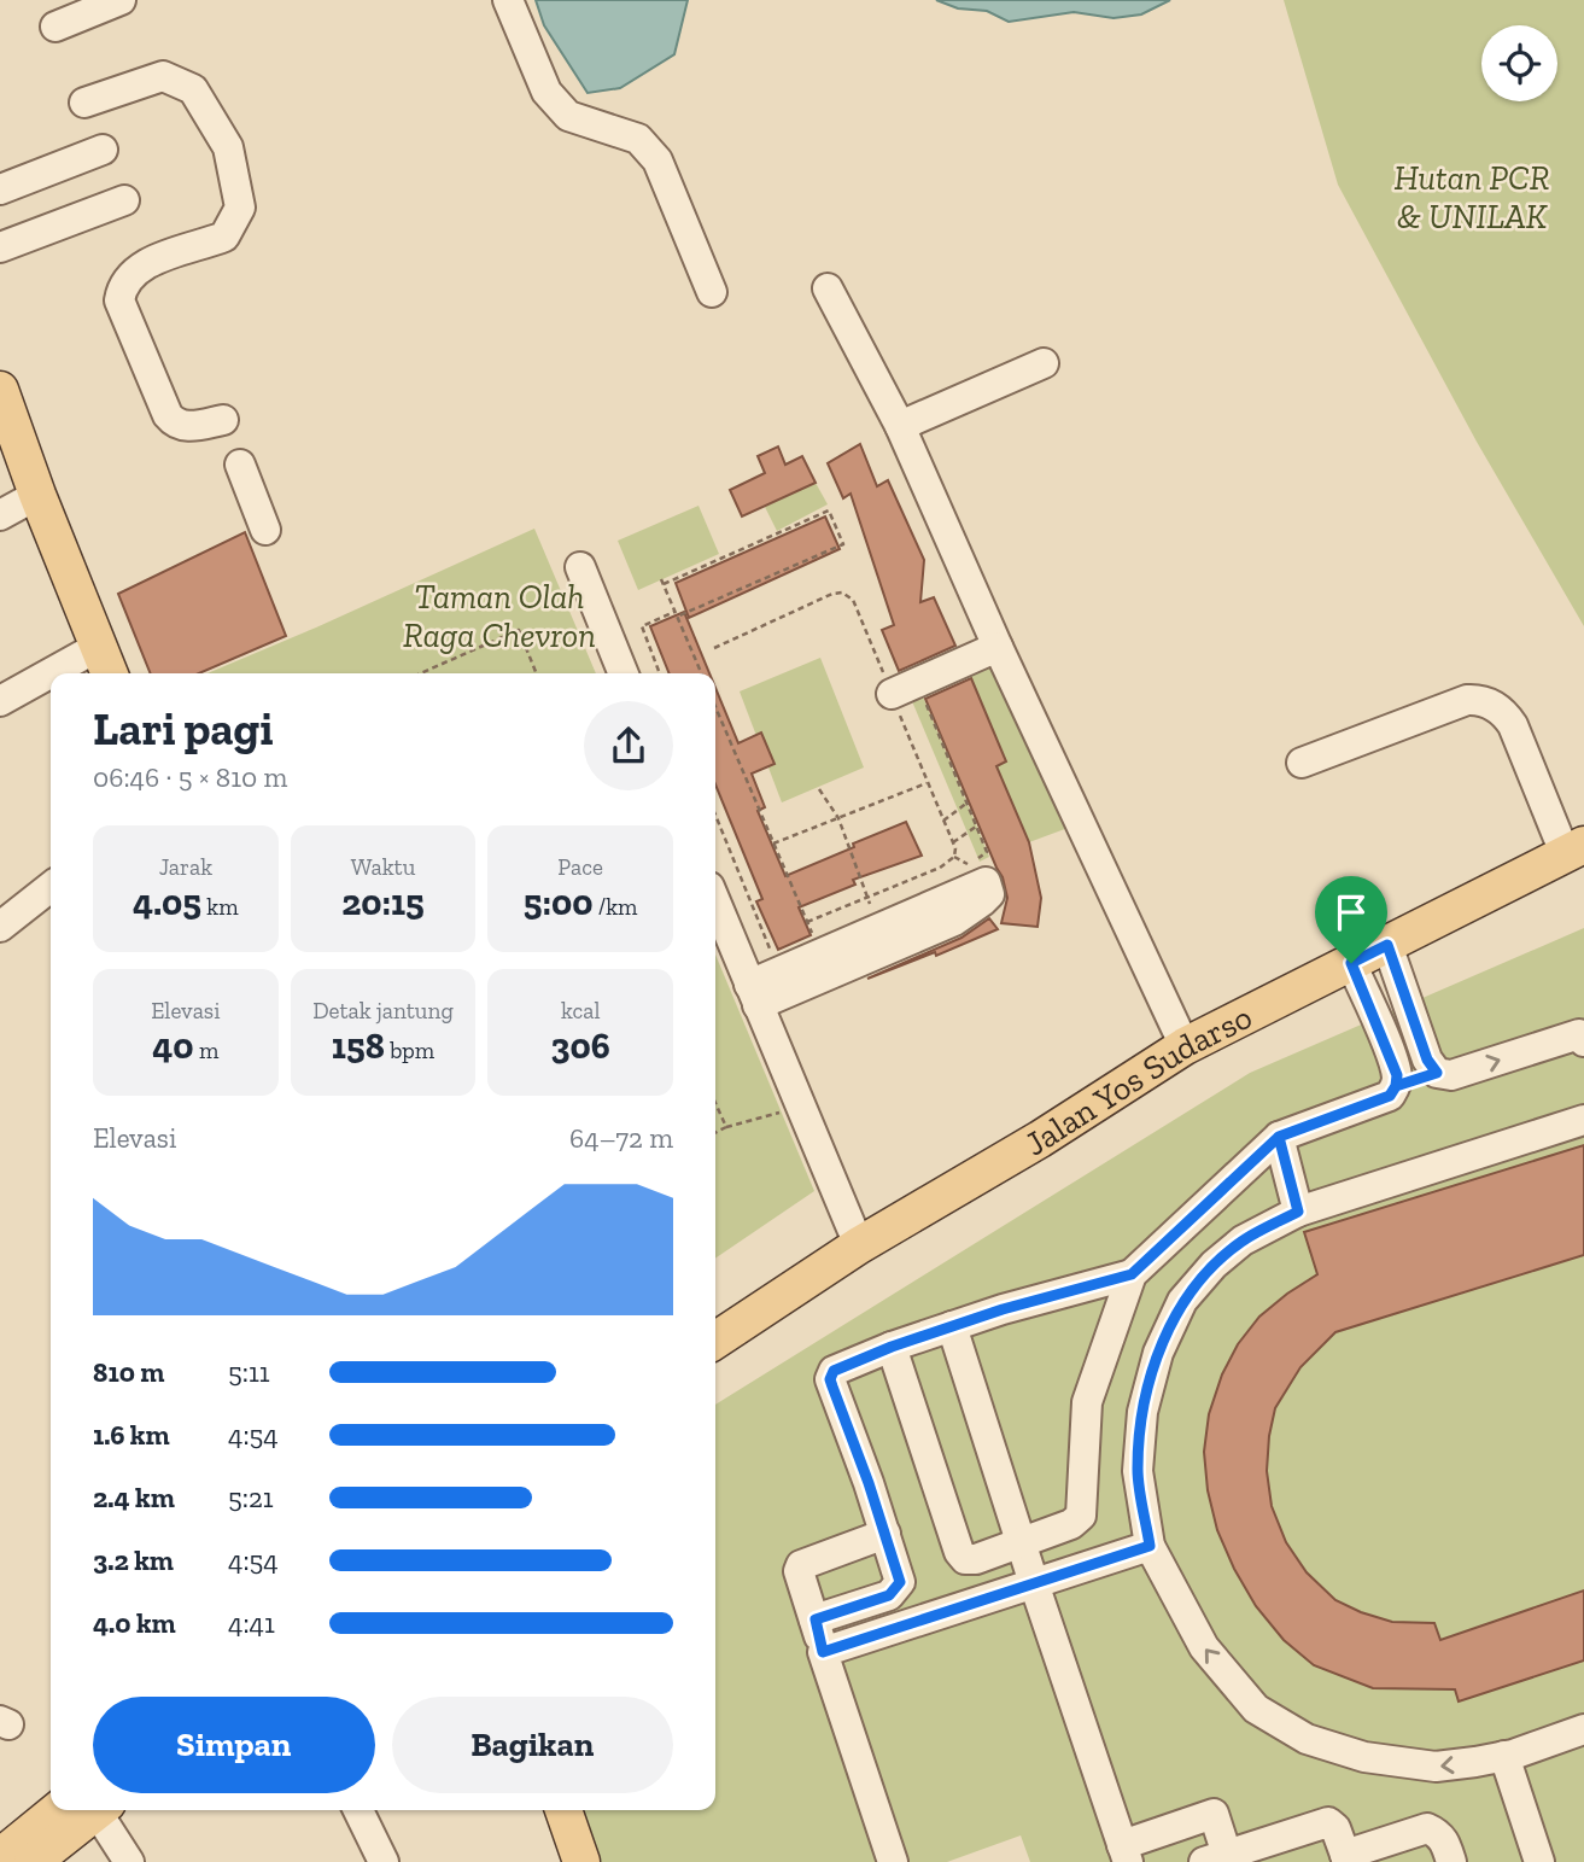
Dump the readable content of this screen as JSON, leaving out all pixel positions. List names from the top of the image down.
{
  "streets": {
    "main road": ["Jalan Yos Sudarso"]
  },
  "parks": ["Hutan PCR & UNILAK", "Taman Olah Raga Chevron"],
  "page": {
    "heading": ["Lari pagi", "06:46 · 5 × 810 m"],
    "stats": [
      ["Jarak", "4.05 km"],
      ["Waktu", "20:15"],
      ["Pace", "5:00 /km"],
      ["Elevasi", "40 m"],
      ["Detak jantung", "158 bpm"],
      ["kcal", "306"]
    ],
    "chart": ["Elevasi", "64–72 m"],
    "list": [
      {
        "name": "810 m",
        "note": "5:11"
      },
      {
        "name": "1.6 km",
        "note": "4:54"
      },
      {
        "name": "2.4 km",
        "note": "5:21"
      },
      {
        "name": "3.2 km",
        "note": "4:54"
      },
      {
        "name": "4.0 km",
        "note": "4:41"
      }
    ],
    "buttons": ["Simpan", "Bagikan"]
  }
}
